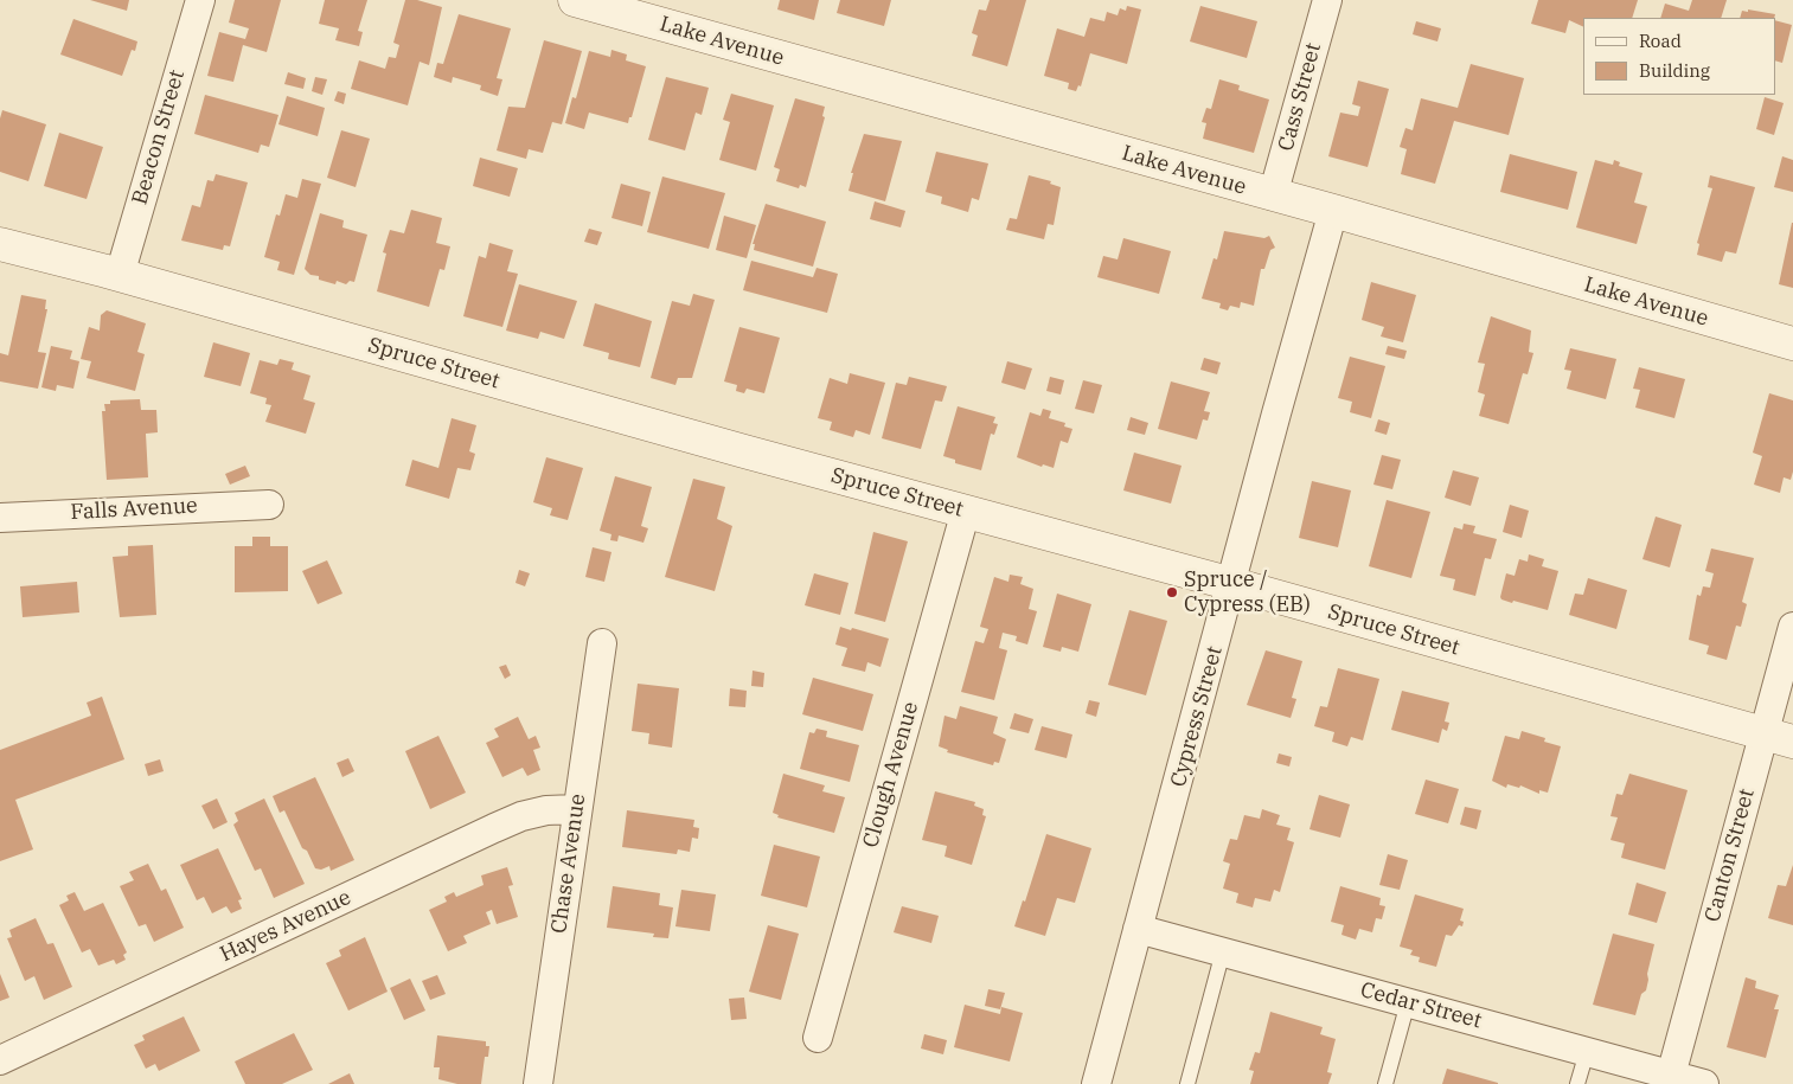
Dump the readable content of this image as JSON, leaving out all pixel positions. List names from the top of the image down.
{
  "streets": {
    "street": [
      "Lake Avenue",
      "Cass Street",
      "Beacon Street",
      "Spruce Street",
      "Falls Avenue",
      "Cypress Street",
      "Clough Avenue",
      "Canton Street",
      "Chase Avenue",
      "Hayes Avenue",
      "Cedar Street"
    ]
  },
  "crossings": [
    ["Lake Avenue", "Cass Street"],
    ["Lake Avenue", "Cypress Street"],
    ["Beacon Street", "Spruce Street"],
    ["Spruce Street", "Cypress Street"],
    ["Spruce Street", "Clough Avenue"],
    ["Spruce Street", "Canton Street"],
    ["Cypress Street", "Cedar Street"],
    ["Canton Street", "Cedar Street"],
    ["Chase Avenue", "Hayes Avenue"]
  ],
  "places": ["Spruce / Cypress (EB)"],
  "legend": ["Road", "Building"]
}
